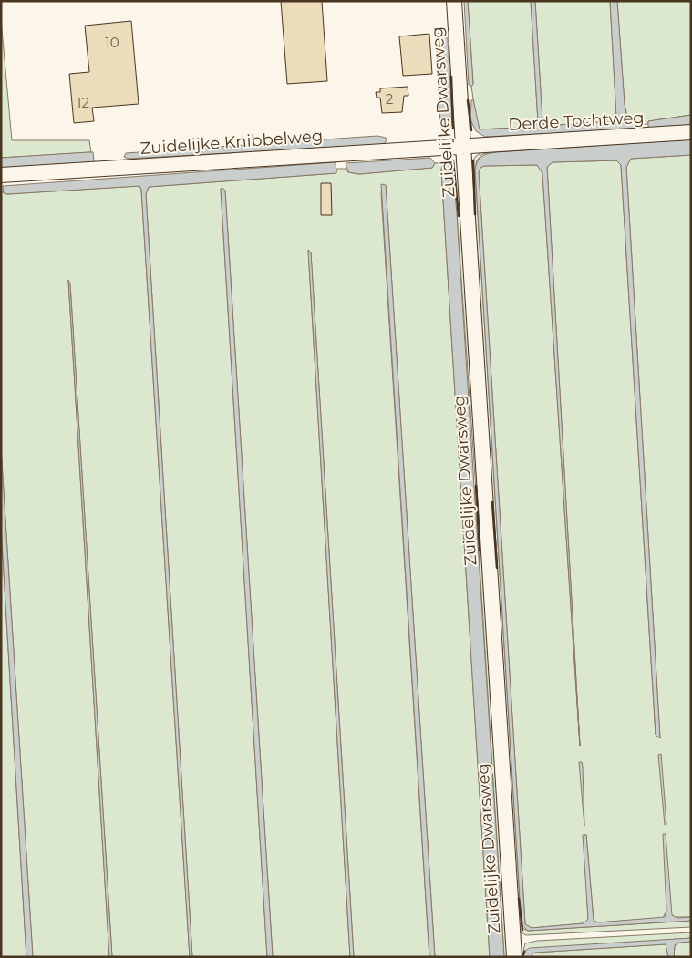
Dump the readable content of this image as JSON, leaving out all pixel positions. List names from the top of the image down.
{
  "streets": {
    "street": ["Zuidelijke Dwarsweg", "Derde Tochtweg", "Zuidelijke Knibbelweg"]
  },
  "crossings": [
    ["Zuidelijke Dwarsweg", "Derde Tochtweg"],
    ["Zuidelijke Dwarsweg", "Zuidelijke Knibbelweg"],
    ["Derde Tochtweg", "Zuidelijke Knibbelweg"]
  ],
  "house_numbers": ["10", "2", "12"]
}
